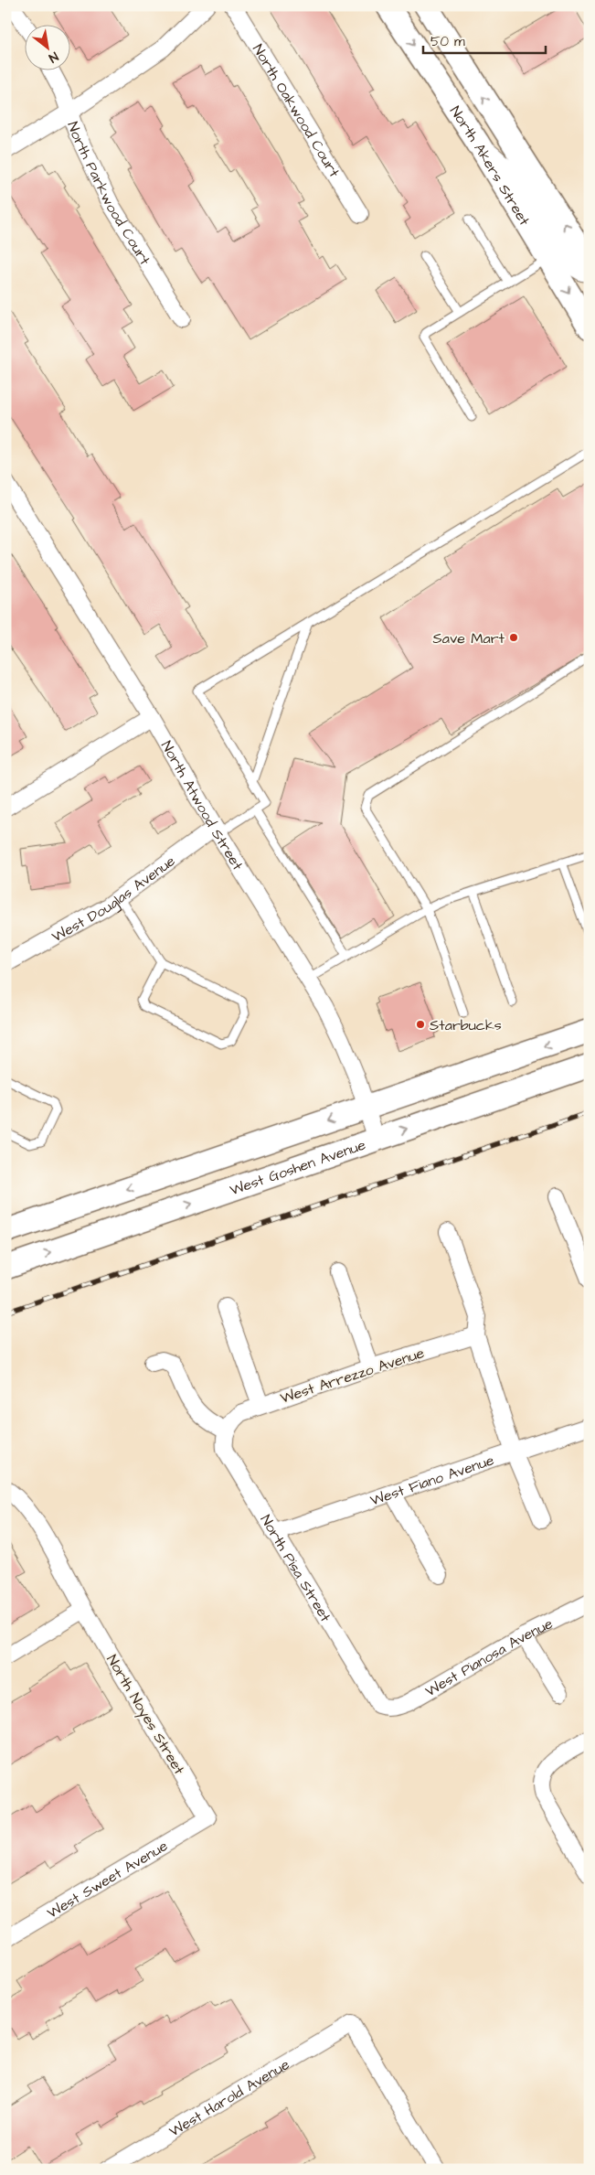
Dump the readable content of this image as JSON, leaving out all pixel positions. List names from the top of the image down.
{
  "streets": {
    "main road": ["North Akers Street", "West Goshen Avenue"],
    "street": [
      "North Oakwood Court",
      "North Parkwood Court",
      "North Atwood Street",
      "West Douglas Avenue",
      "West Arrezzo Avenue",
      "West Fiano Avenue",
      "North Pisa Street",
      "West Pianosa Avenue",
      "North Noyes Street",
      "West Sweet Avenue",
      "West Harold Avenue"
    ]
  },
  "crossings": [
    ["North Atwood Street", "West Douglas Avenue"],
    ["North Atwood Street", "West Goshen Avenue"],
    ["West Arrezzo Avenue", "North Pisa Street"],
    ["West Fiano Avenue", "North Pisa Street"],
    ["North Pisa Street", "West Pianosa Avenue"],
    ["North Noyes Street", "West Sweet Avenue"]
  ],
  "places": ["Save Mart", "Starbucks"],
  "scale_bar": "50 m",
  "north": "bottom right"
}
